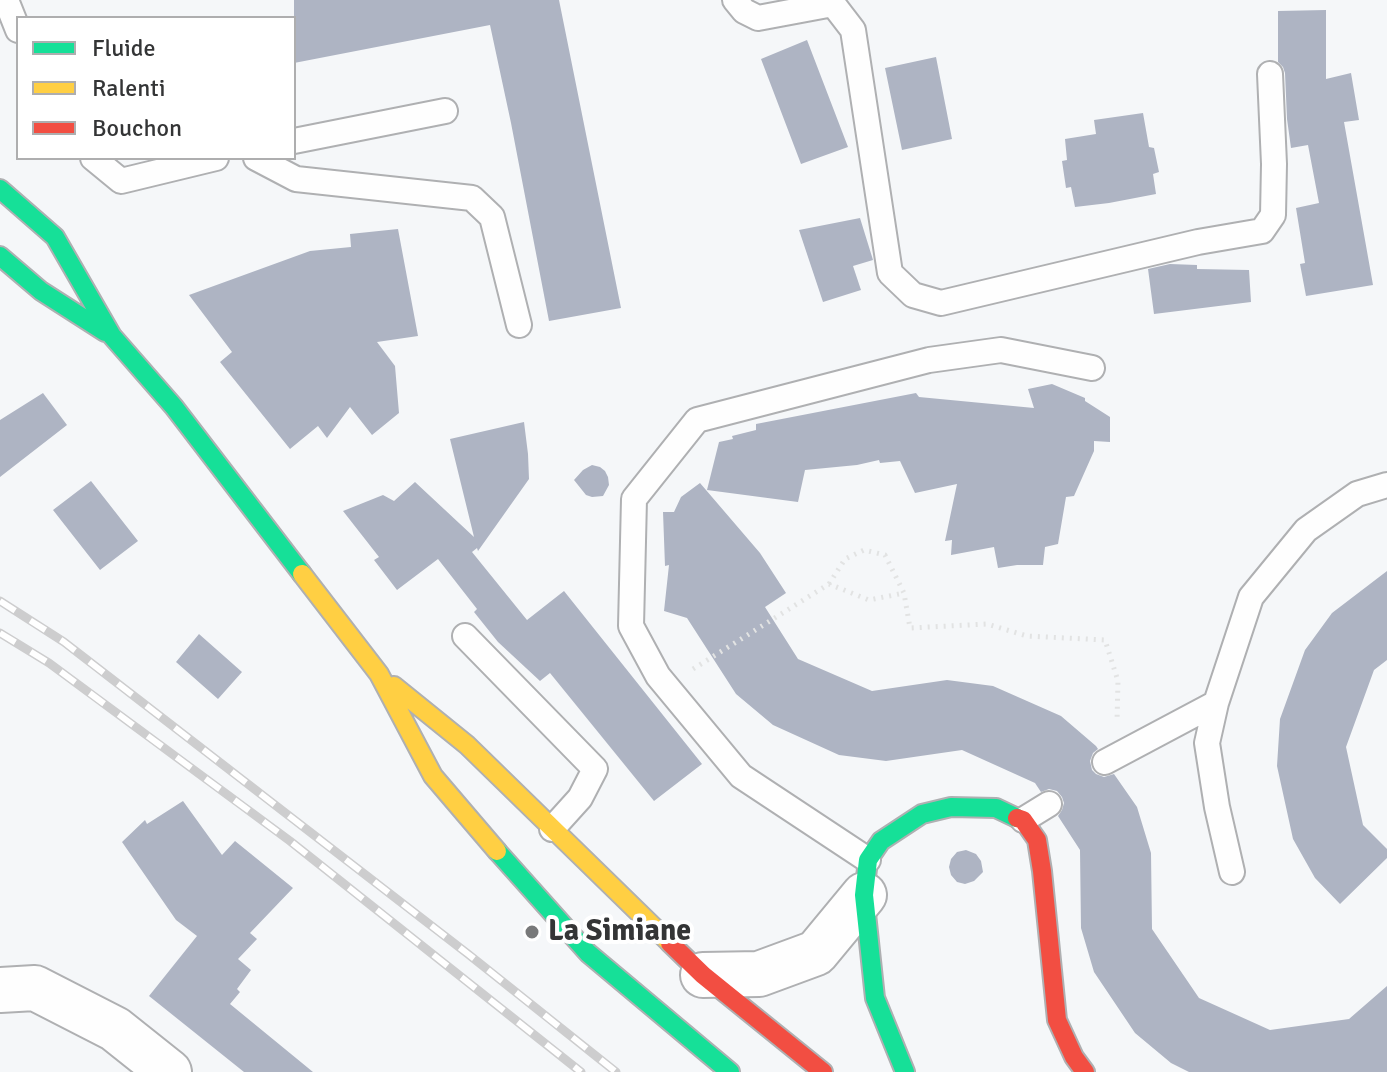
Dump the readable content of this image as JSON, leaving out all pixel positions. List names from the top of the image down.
{
  "places": ["La Simiane"],
  "legend": ["Fluide", "Ralenti", "Bouchon"]
}
